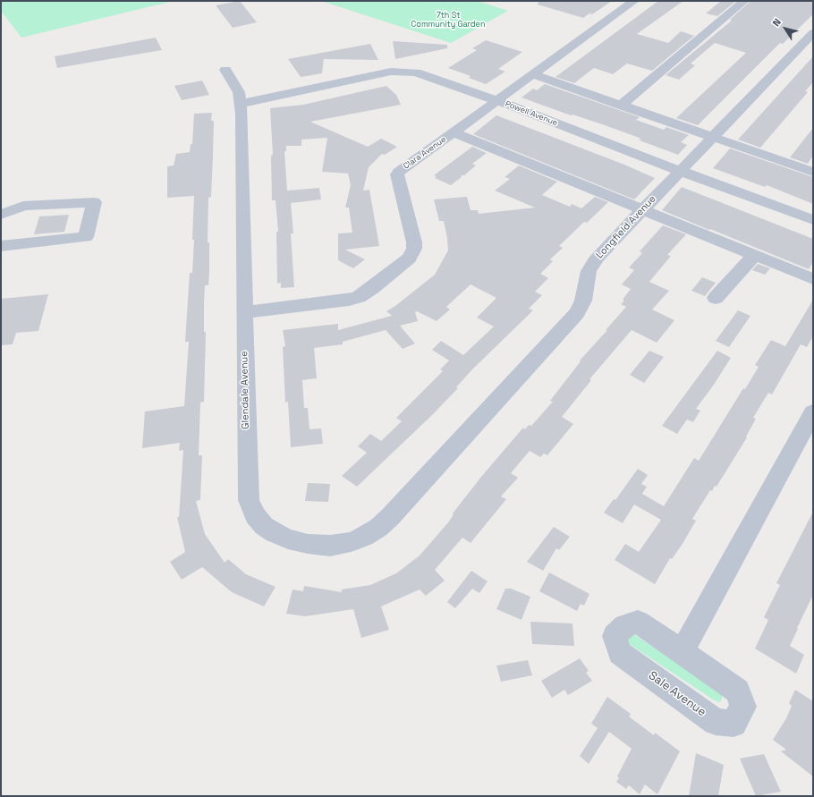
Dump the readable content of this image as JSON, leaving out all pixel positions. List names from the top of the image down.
{
  "streets": {
    "street": [
      "Powell Avenue",
      "Clara Avenue",
      "Longfield Avenue",
      "Glendale Avenue",
      "Sale Avenue"
    ]
  },
  "crossings": [
    ["Powell Avenue", "Clara Avenue"],
    ["Powell Avenue", "Longfield Avenue"],
    ["Powell Avenue", "Glendale Avenue"],
    ["Clara Avenue", "Glendale Avenue"],
    ["Longfield Avenue", "Glendale Avenue"]
  ],
  "parks": ["7th St Community Garden"],
  "north": "top left"
}
